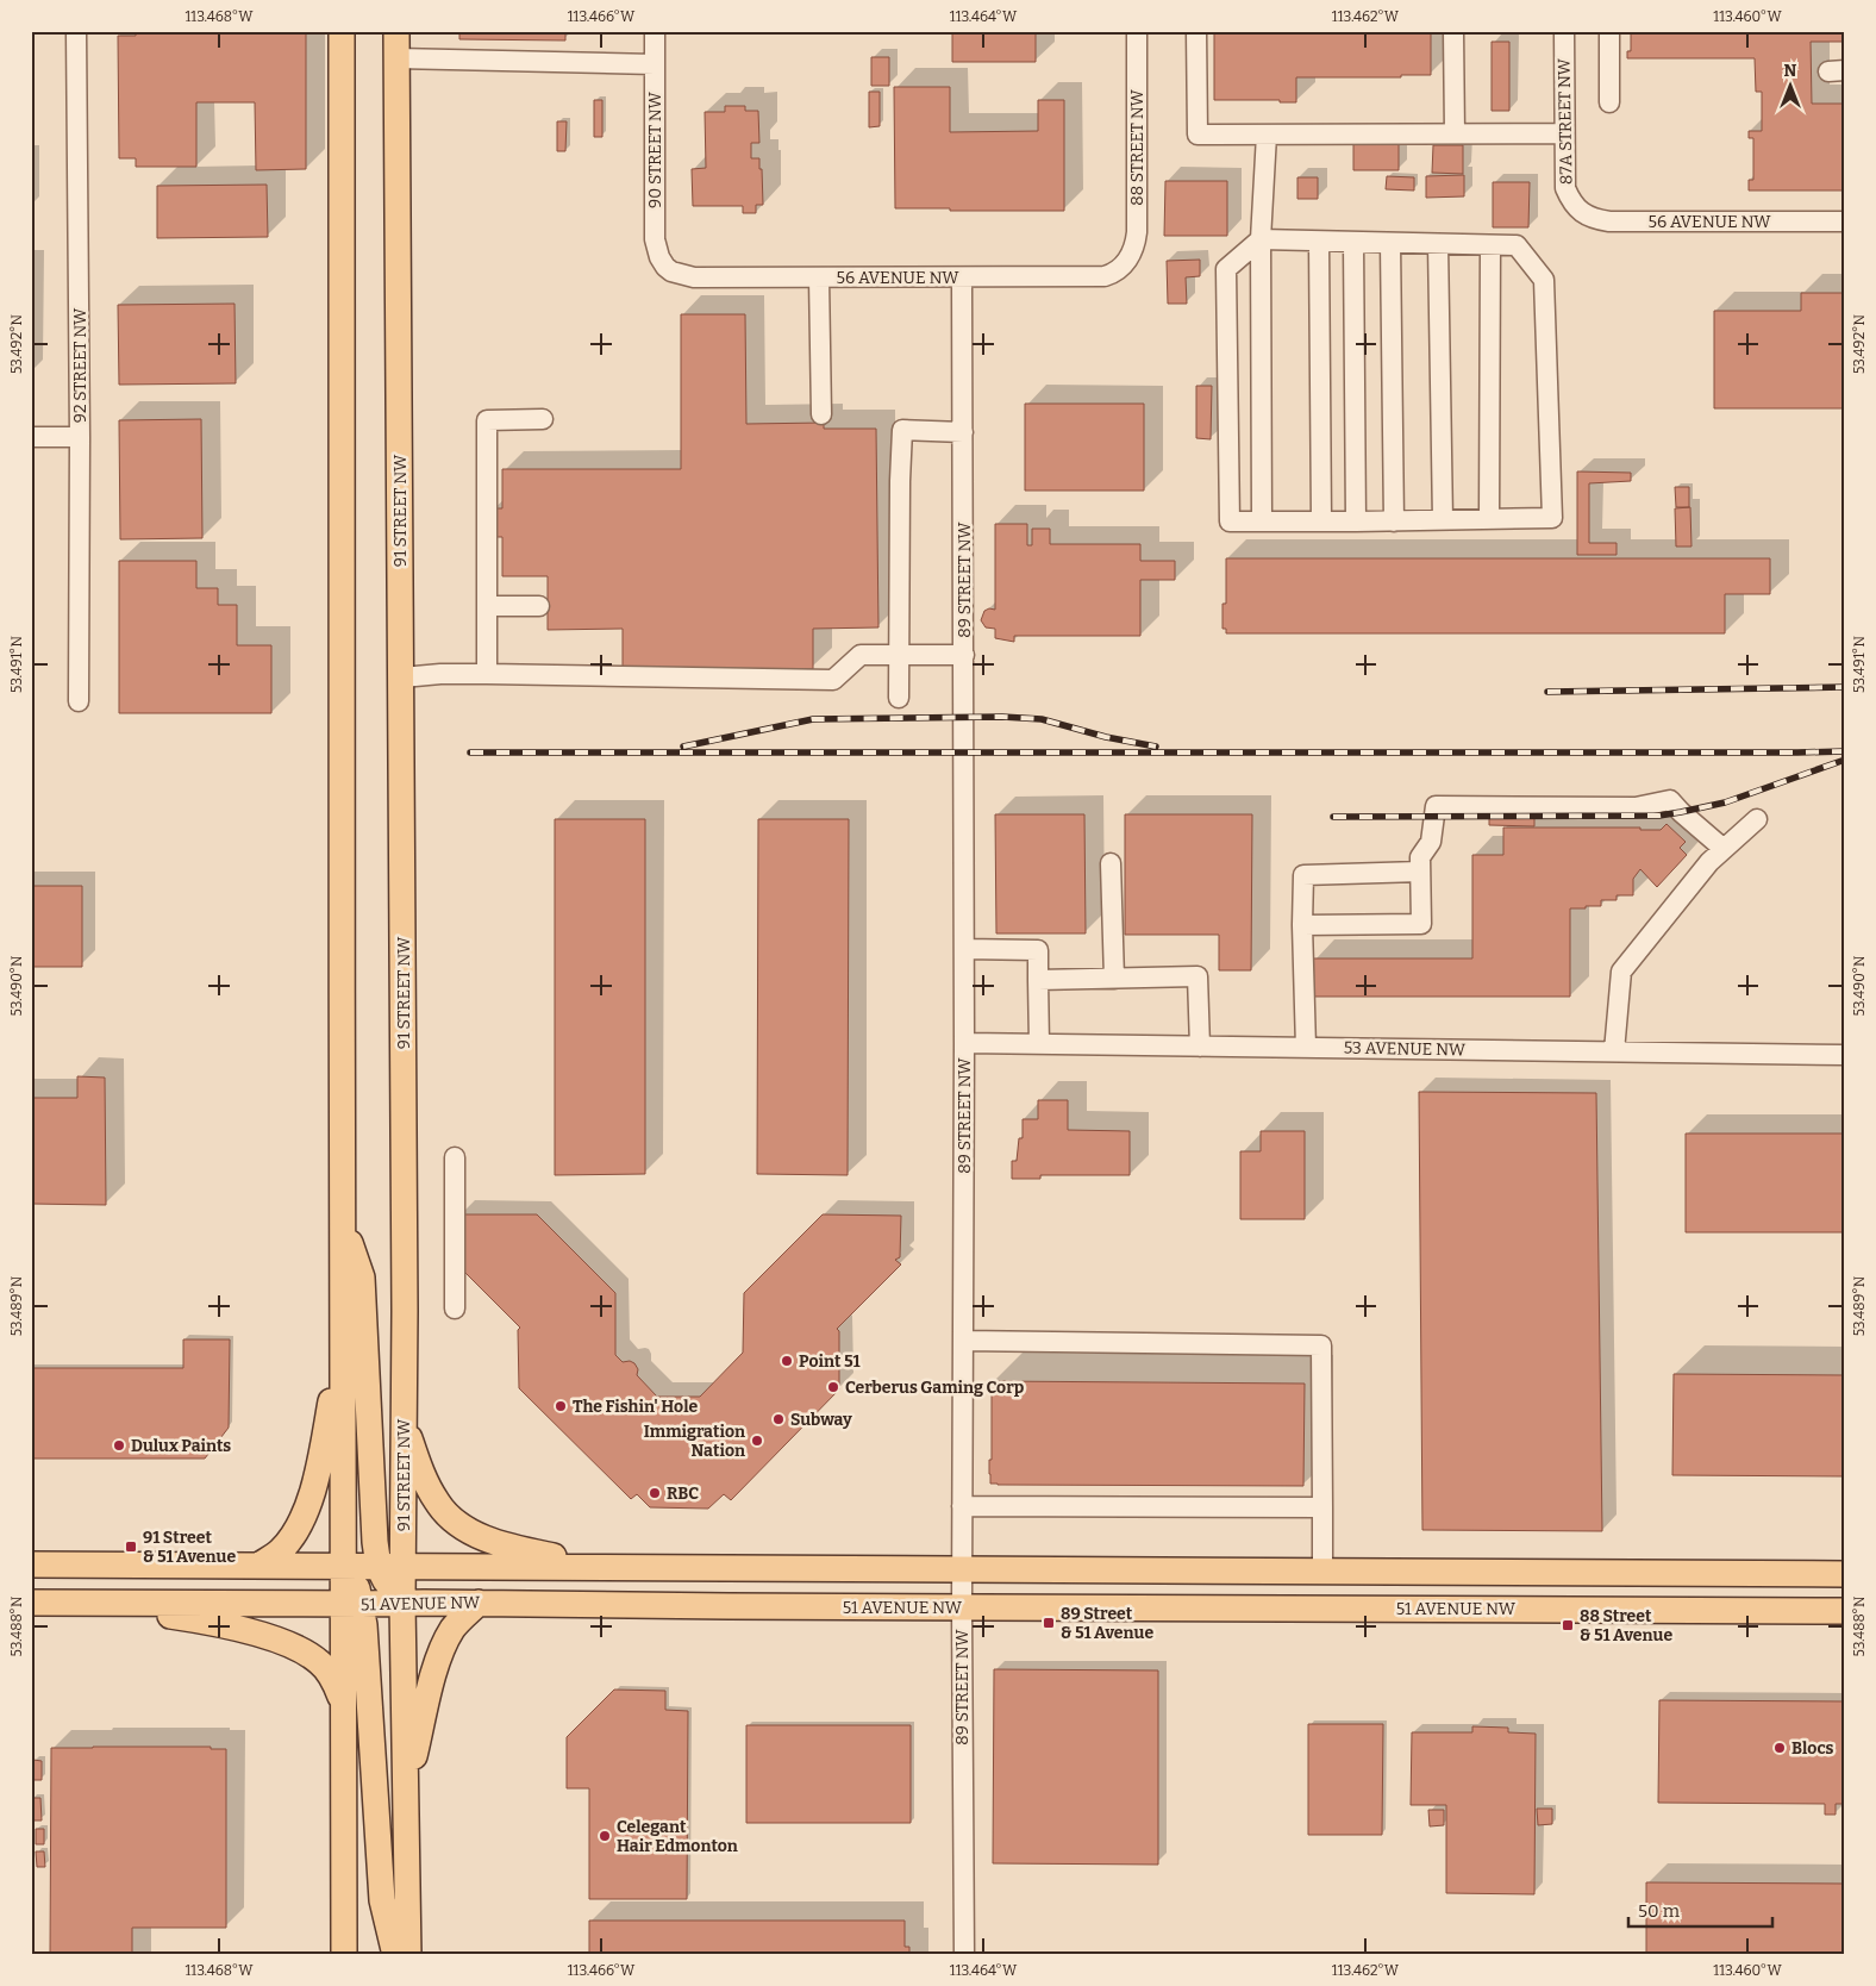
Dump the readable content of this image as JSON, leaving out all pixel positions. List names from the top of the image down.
{
  "streets": {
    "main road": ["91 STREET NW", "51 AVENUE NW"],
    "street": [
      "87A STREET NW",
      "88 STREET NW",
      "90 STREET NW",
      "56 AVENUE NW",
      "92 STREET NW",
      "89 STREET NW",
      "53 AVENUE NW"
    ]
  },
  "crossings": [
    ["87A STREET NW", "56 AVENUE NW"],
    ["88 STREET NW", "56 AVENUE NW"],
    ["90 STREET NW", "56 AVENUE NW"],
    ["56 AVENUE NW", "89 STREET NW"],
    ["89 STREET NW", "53 AVENUE NW"],
    ["89 STREET NW", "51 AVENUE NW"]
  ],
  "places": {
    "other": [
      "Point 51",
      "Cerberus Gaming Corp",
      "The Fishin' Hole",
      "Subway",
      "Immigration Nation",
      "Dulux Paints",
      "RBC",
      "Blocs",
      "Celegant Hair Edmonton"
    ],
    "transit": ["91 Street & 51 Avenue", "89 Street & 51 Avenue", "88 Street & 51 Avenue"]
  },
  "scale_bar": "50 m",
  "north": "top",
  "coordinates": [
    "113.468°W",
    "113.466°W",
    "113.464°W",
    "113.462°W",
    "113.460°W",
    "53.492°N",
    "53.491°N",
    "53.490°N",
    "53.489°N",
    "53.488°N"
  ]
}
